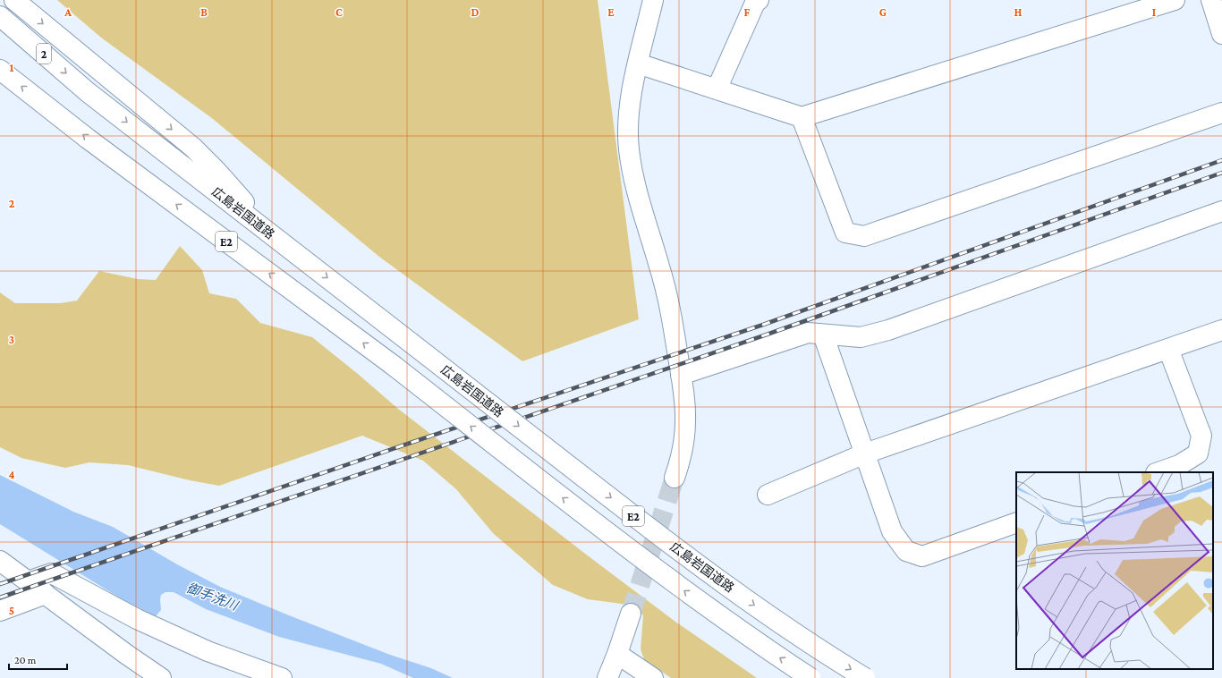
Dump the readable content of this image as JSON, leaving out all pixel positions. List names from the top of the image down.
{
  "streets": {
    "main road": ["2", "広島岩国道路", "E2"]
  },
  "crossings": [
    ["2", "広島岩国道路"]
  ],
  "water": ["御手洗川"],
  "scale_bar": "20 m",
  "grid": {
    "columns": [
      "A",
      "B",
      "C",
      "D",
      "E",
      "F",
      "G",
      "H",
      "I"
    ],
    "rows": [
      "1",
      "2",
      "3",
      "4",
      "5"
    ]
  }
}
